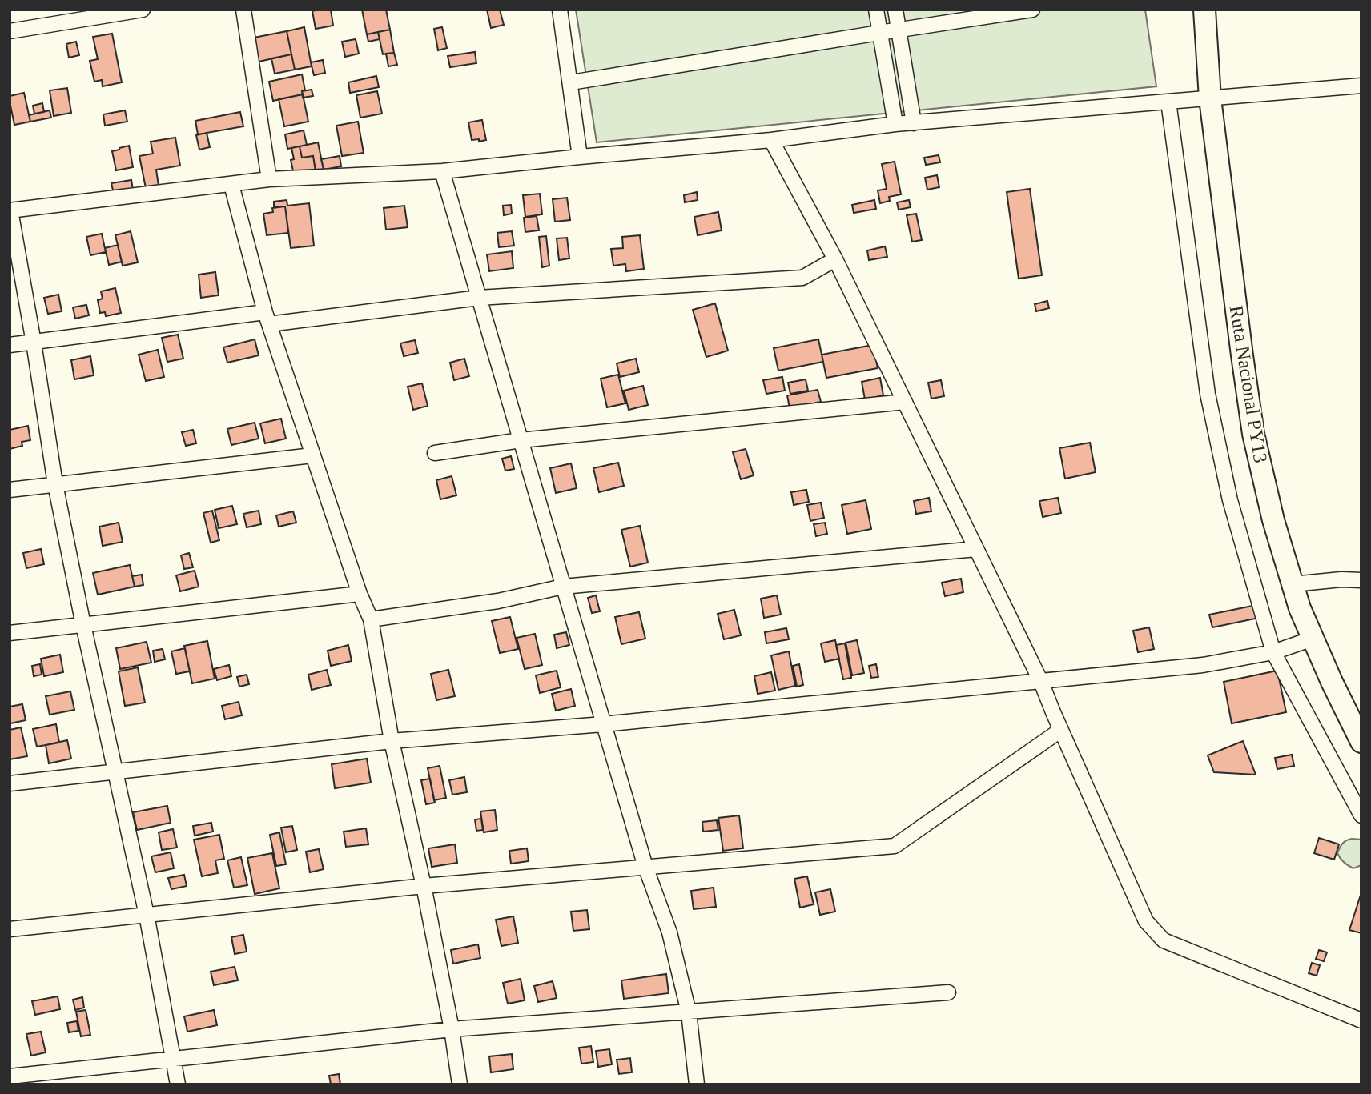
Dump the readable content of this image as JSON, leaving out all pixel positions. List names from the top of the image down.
{
  "streets": {
    "highway": ["Ruta Nacional PY13"]
  }
}
